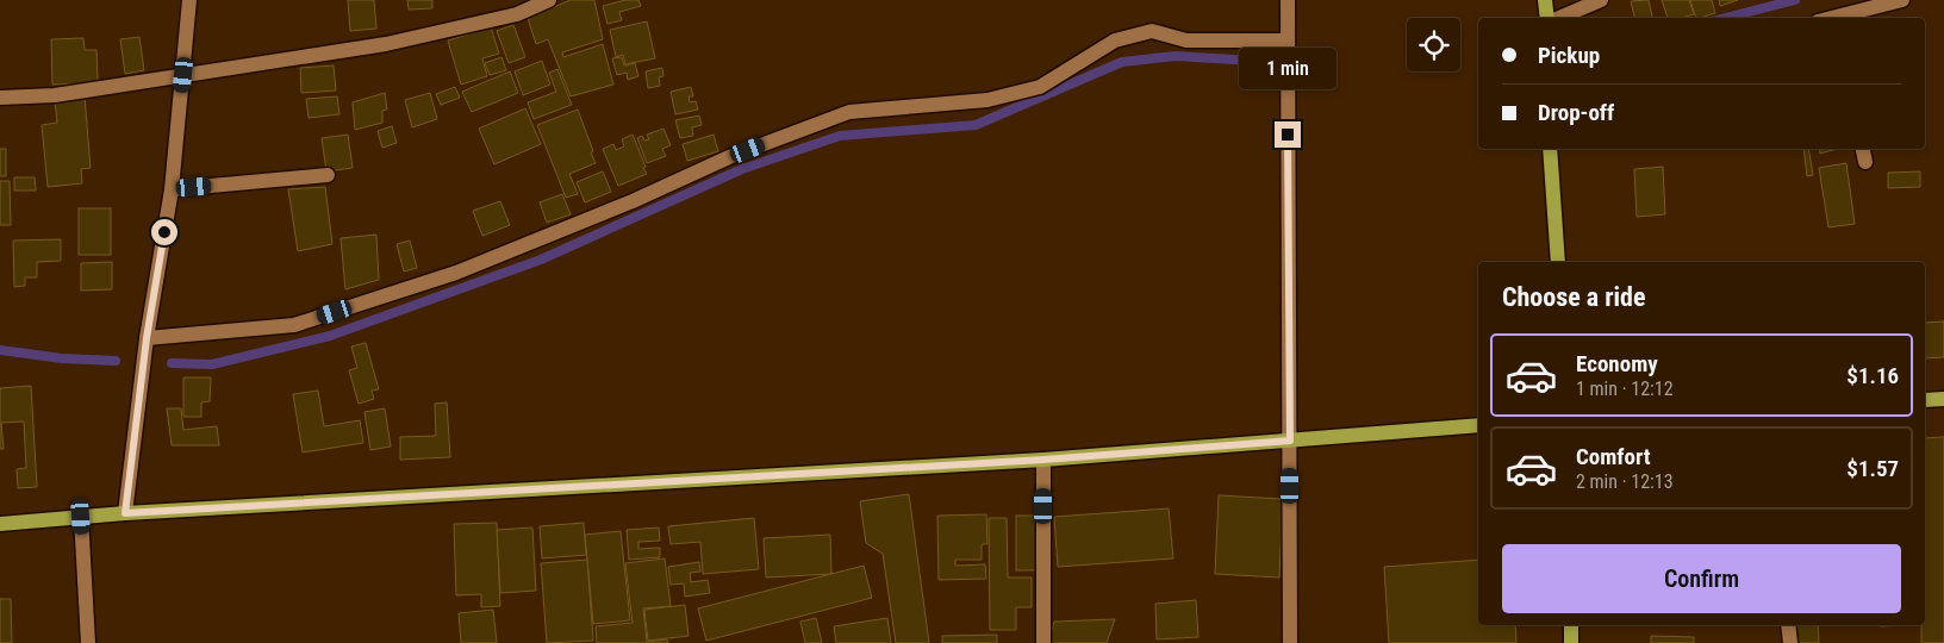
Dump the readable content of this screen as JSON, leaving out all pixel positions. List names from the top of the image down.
{
  "page": {
    "banner": ["Pickup", "Drop-off"],
    "bubble": "1 min",
    "heading": "Choose a ride",
    "list": [
      {
        "name": "Economy",
        "note": "1 min · 12:12",
        "value": "$1.16"
      },
      {
        "name": "Comfort",
        "note": "2 min · 12:13",
        "value": "$1.57"
      }
    ],
    "buttons": "Confirm"
  }
}
